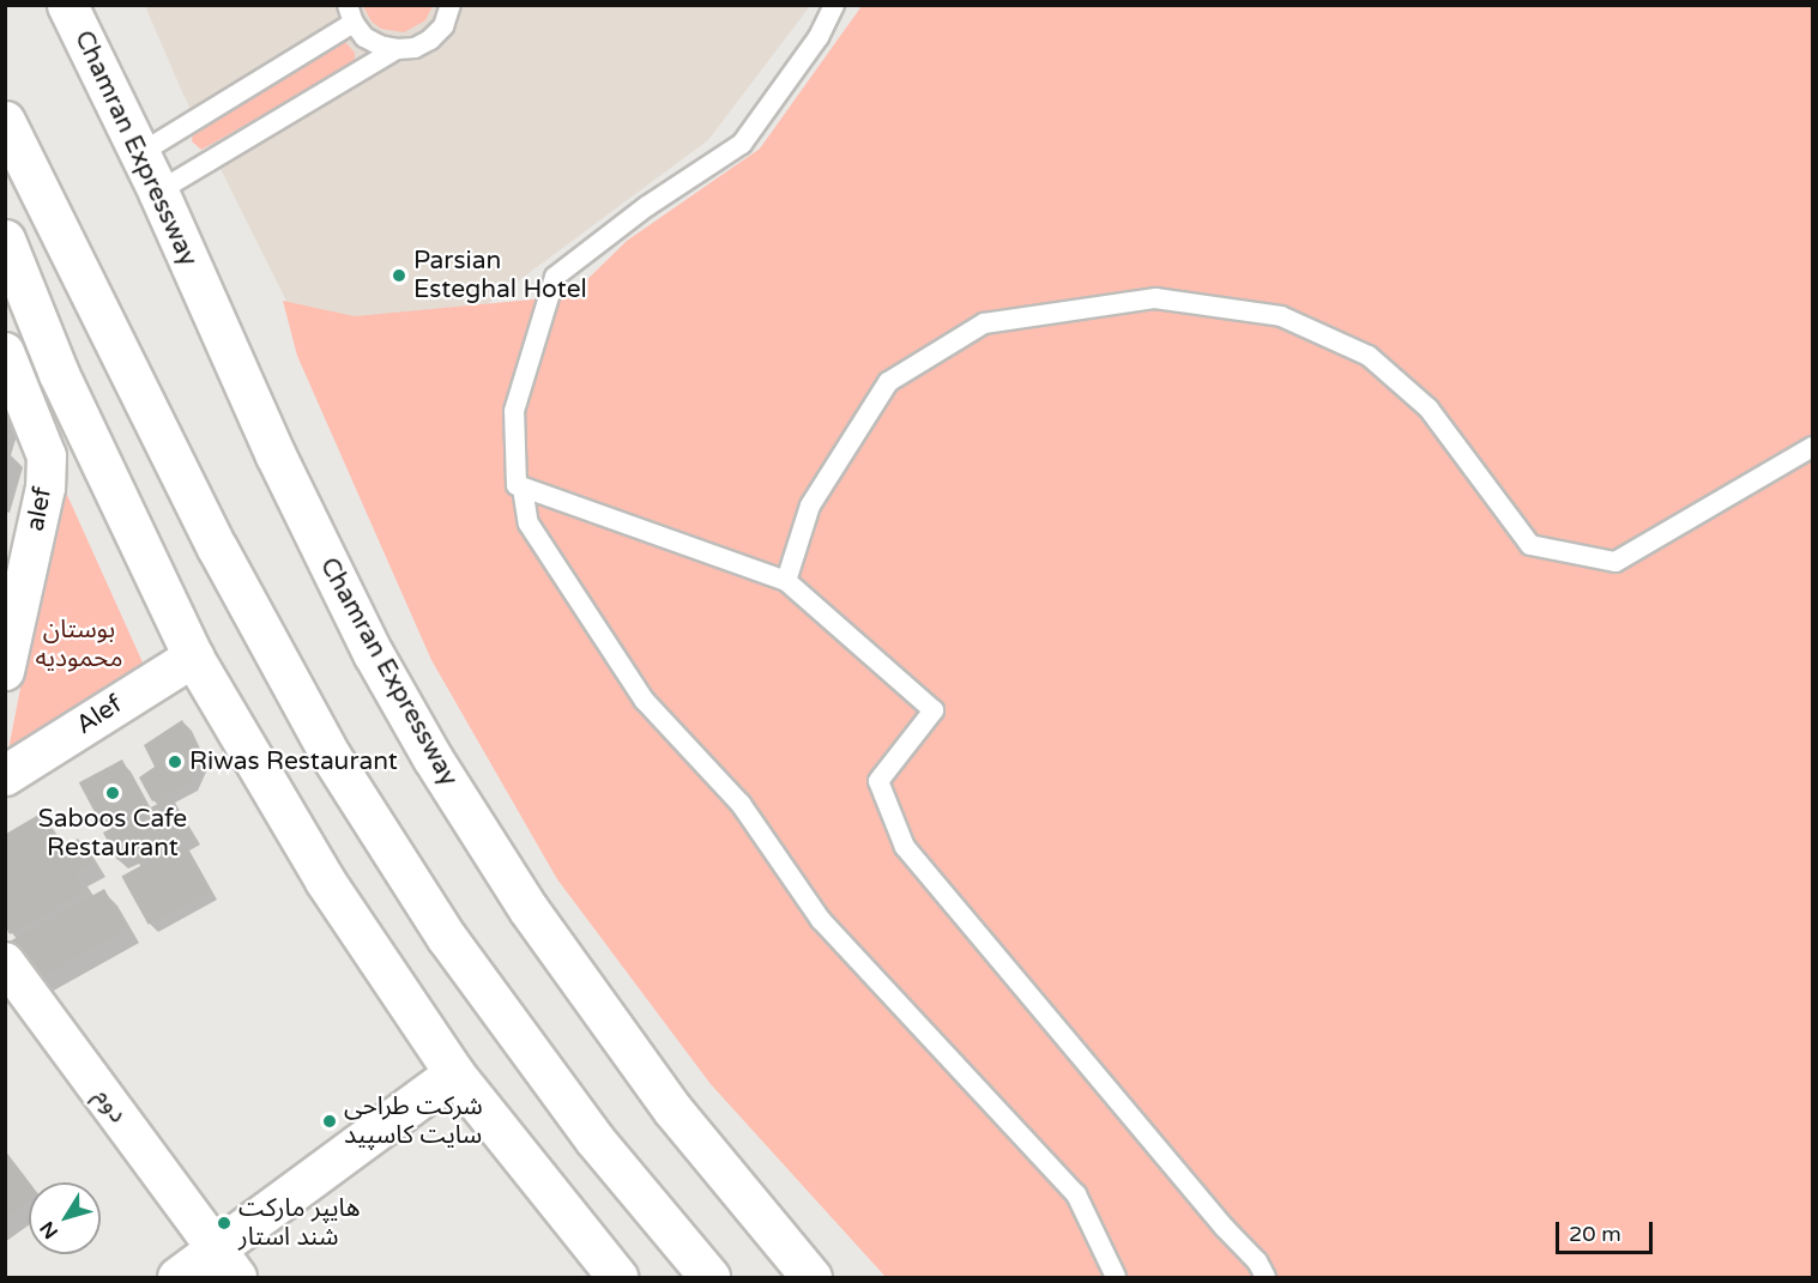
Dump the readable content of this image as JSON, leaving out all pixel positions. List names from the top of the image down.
{
  "streets": {
    "main road": ["Chamran Expressway", "Alef"],
    "street": ["alef", "دوم"]
  },
  "parks": ["بوستان محمودیه"],
  "places": [
    "Parsian Esteghal Hotel",
    "Riwas Restaurant",
    "Saboos Cafe Restaurant",
    "شرکت طراحی سایت کاسپید",
    "هایپر مارکت شند استار"
  ],
  "scale_bar": "20 m",
  "north": "bottom left"
}
